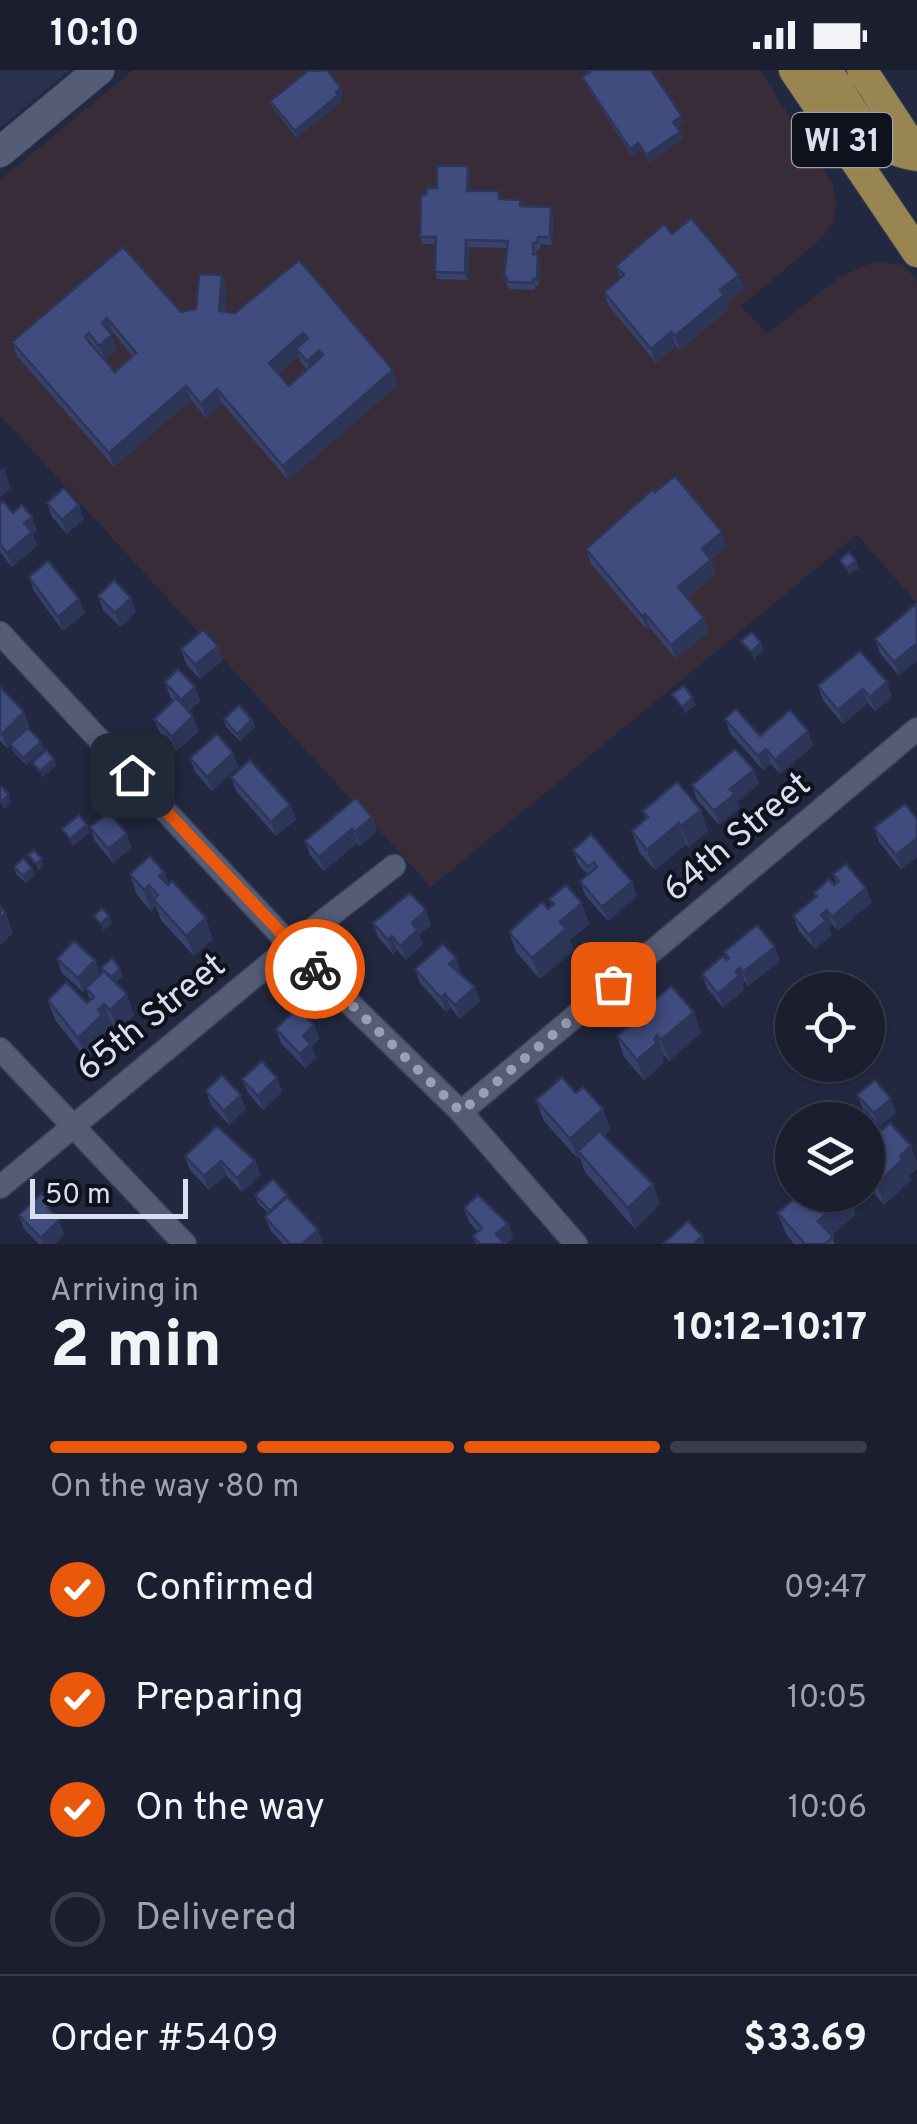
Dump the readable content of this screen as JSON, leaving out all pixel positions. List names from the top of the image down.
{
  "streets": {
    "main road": ["WI 31"],
    "street": ["64th Street", "65th Street"]
  },
  "scale_bar": "50 m",
  "page": {
    "status": "10:10",
    "scale": "50 m",
    "heading": ["2 min", "Arriving in", "10:12–10:17"],
    "panel": ["Order #5409", "$33.69"],
    "bar": "On the way · 80 m",
    "list": [
      ["Confirmed", "09:47"],
      ["Preparing", "10:05"],
      ["On the way", "10:06"],
      "Delivered"
    ]
  }
}
